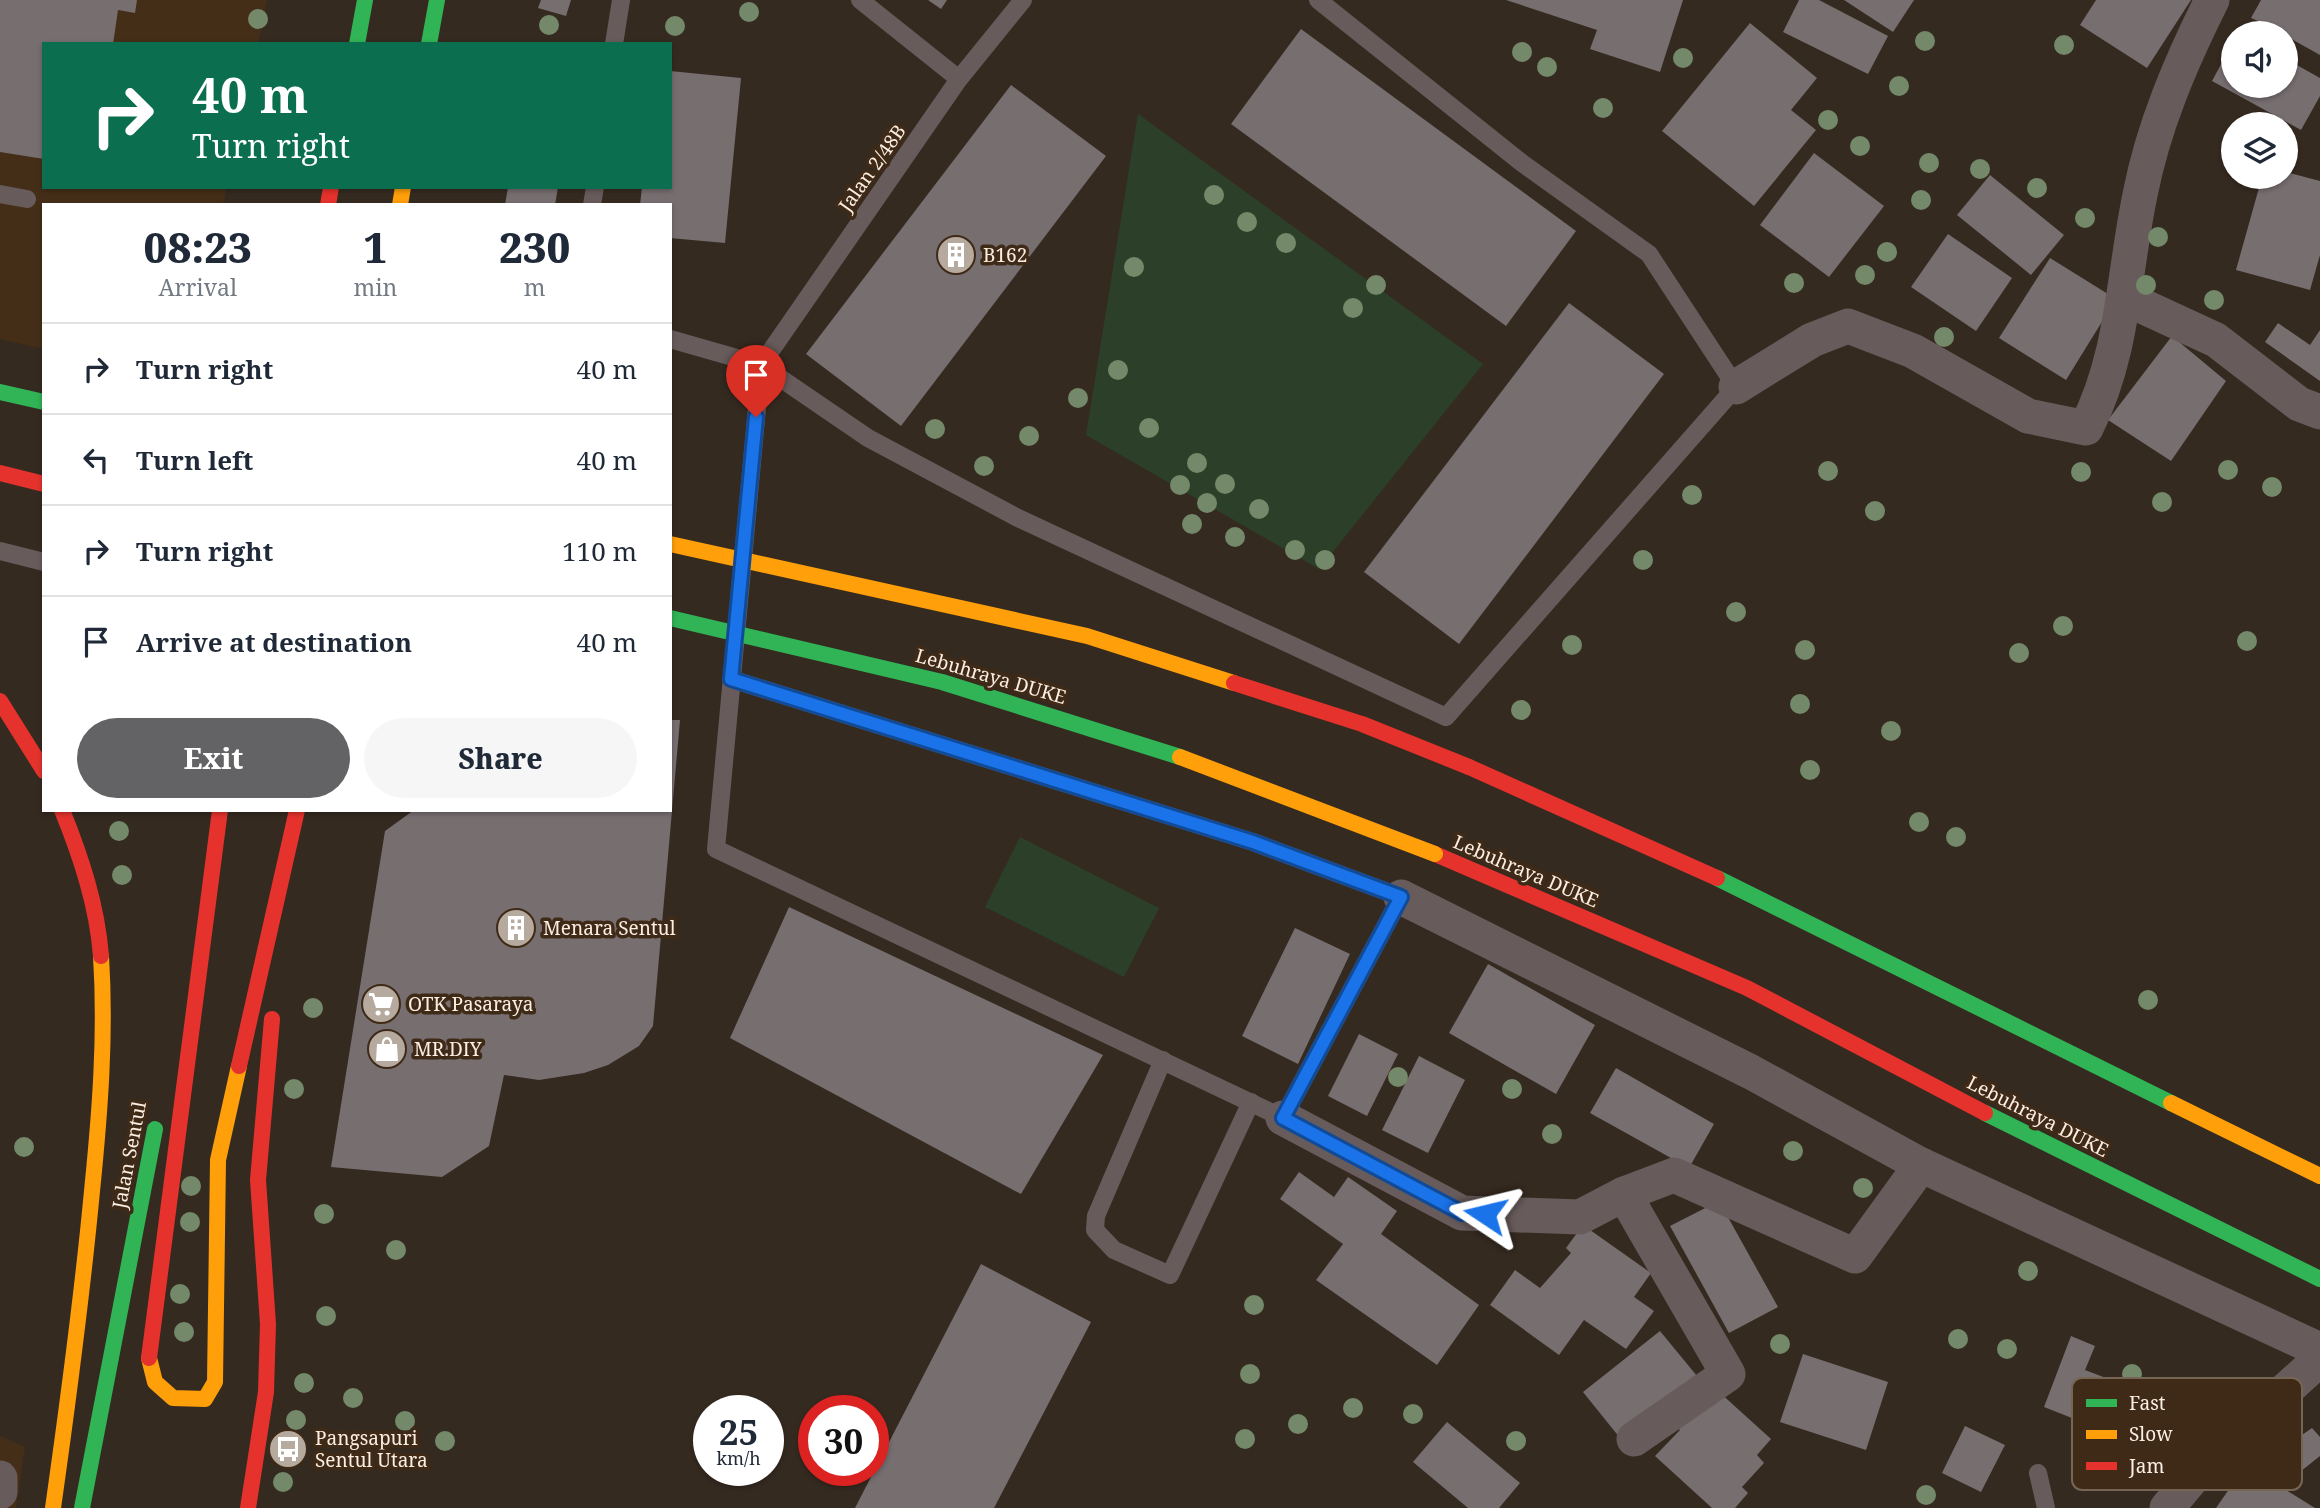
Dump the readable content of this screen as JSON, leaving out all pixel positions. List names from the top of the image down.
{
  "streets": {
    "main road": ["Lebuhraya DUKE", "Jalan Sentul"],
    "lane": ["Jalan 2/48B"]
  },
  "places": {
    "building": ["B162", "Menara Sentul"],
    "supermarket": ["OTK Pasaraya"],
    "shop": ["MR.DIY"],
    "bus stop": ["Pangsapuri Sentul Utara"]
  },
  "legend": ["Fast", "Slow", "Jam"],
  "page": {
    "turn": ["40 m", "Turn right"],
    "eta": [
      "08:23",
      "Arrival",
      "1",
      "min",
      "230",
      "m"
    ],
    "list": [
      {
        "name": "Turn right",
        "value": "40 m"
      },
      {
        "name": "Turn left",
        "value": "40 m"
      },
      {
        "name": "Turn right",
        "value": "110 m"
      },
      {
        "name": "Arrive at destination",
        "value": "40 m"
      }
    ],
    "buttons": ["Exit", "Share"],
    "speed": "25 km/h",
    "limit": "30"
  }
}
